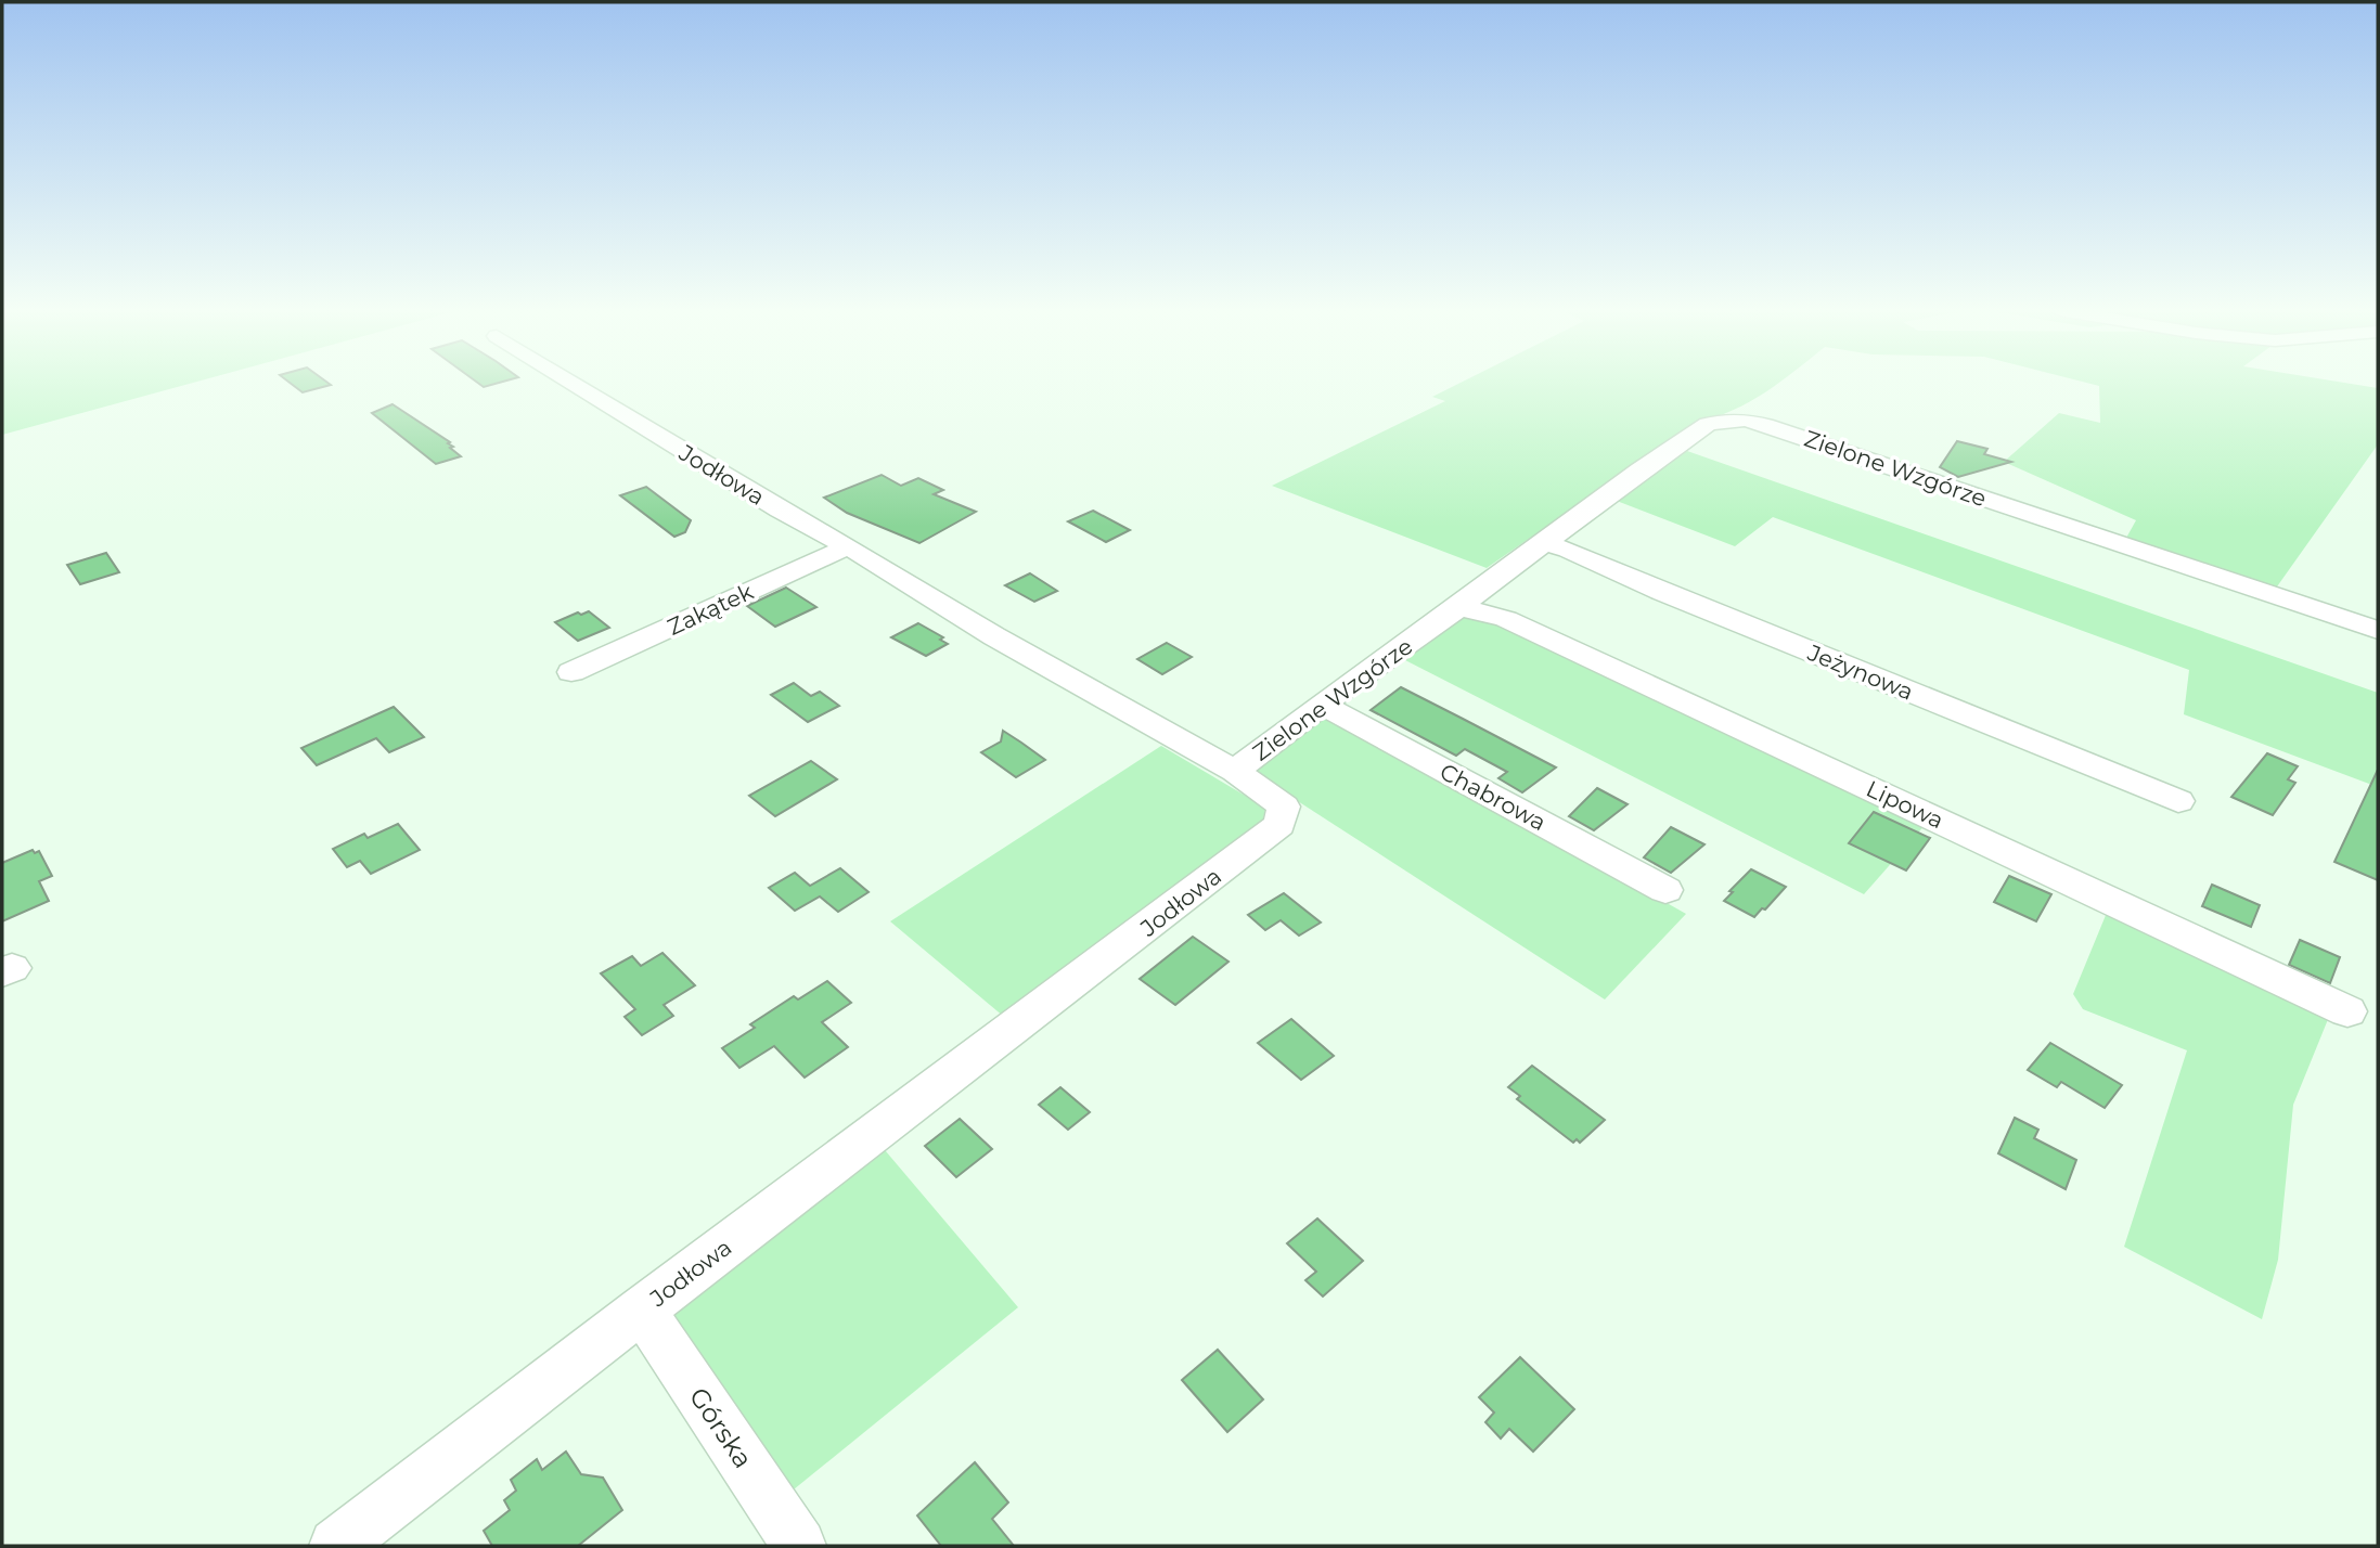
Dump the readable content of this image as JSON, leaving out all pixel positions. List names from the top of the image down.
{
  "streets": {
    "street": [
      "Zielone Wzgórze",
      "Jodłowa",
      "Zakątek",
      "Jeżynowa",
      "Chabrowa",
      "Lipowa",
      "Górska"
    ]
  },
  "crossings": [
    ["Zielone Wzgórze", "Jodłowa"],
    ["Zielone Wzgórze", "Jeżynowa"],
    ["Zielone Wzgórze", "Chabrowa"],
    ["Zielone Wzgórze", "Lipowa"],
    ["Jodłowa", "Zakątek"],
    ["Jodłowa", "Górska"]
  ]
}
